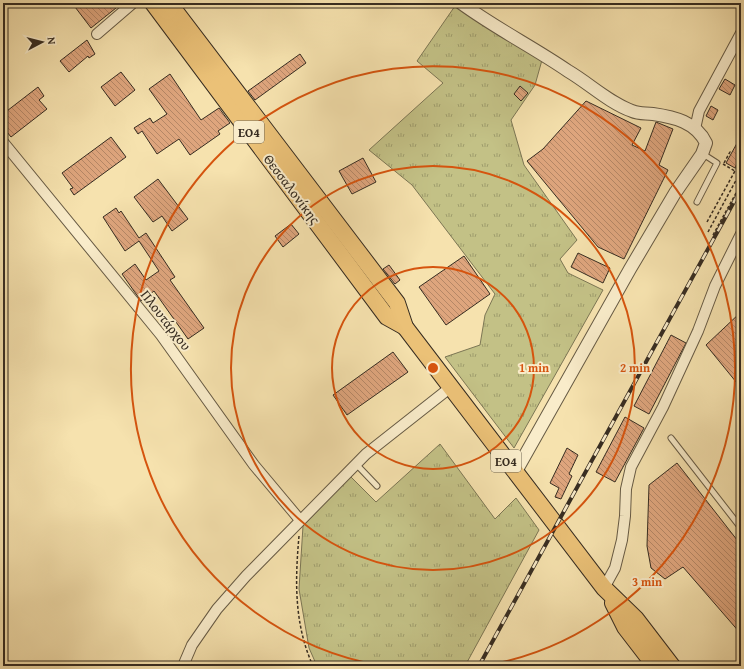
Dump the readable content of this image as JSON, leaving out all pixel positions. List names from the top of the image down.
{
  "streets": {
    "main road": ["ΕΟ4", "Θεσσαλονίκης"],
    "street": ["Πλουτάρχου"]
  },
  "crossings": [
    ["ΕΟ4", "Θεσσαλονίκης"]
  ],
  "north": "right",
  "rings": ["1 min", "2 min", "3 min"]
}
